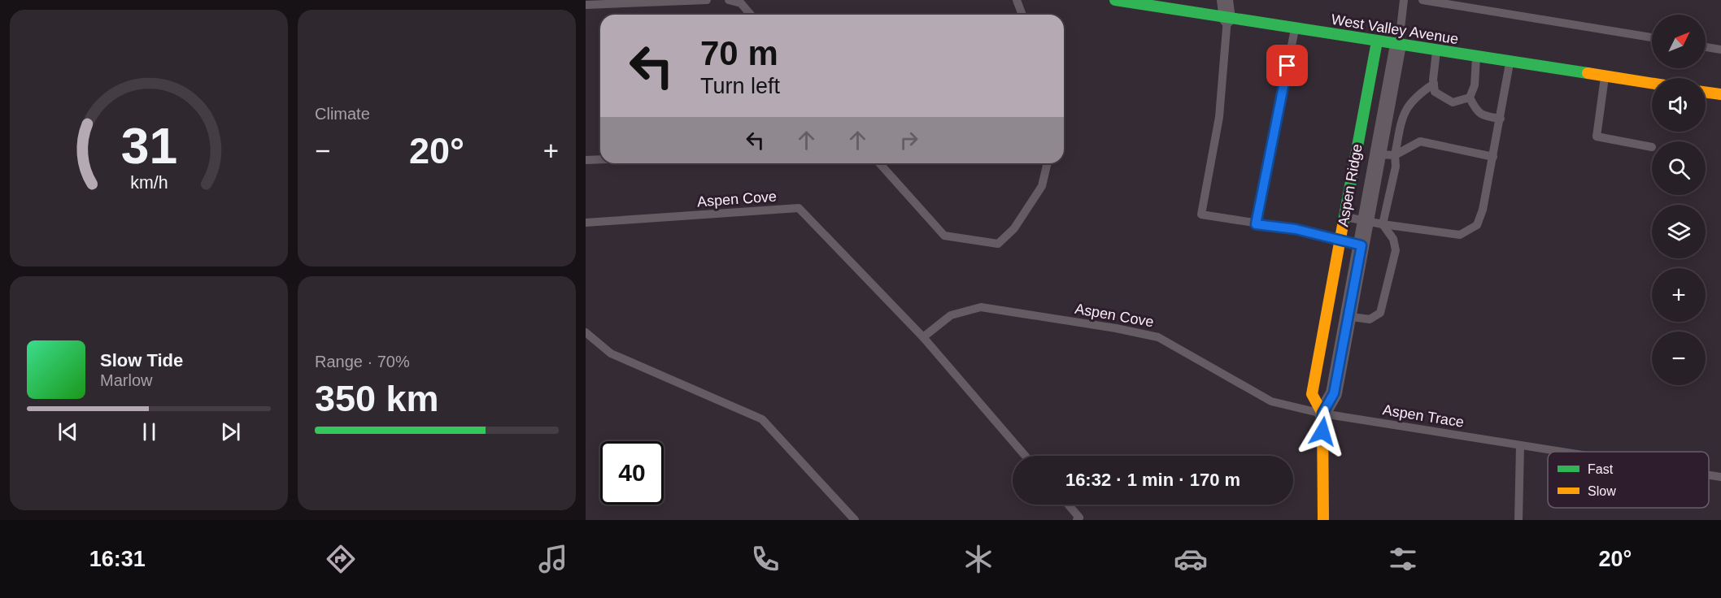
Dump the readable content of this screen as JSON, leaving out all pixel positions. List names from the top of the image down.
{
  "streets": {
    "street": ["West Valley Avenue", "Aspen Ridge"],
    "lane": ["Aspen Cove", "Aspen Trace"]
  },
  "crossings": [
    ["West Valley Avenue", "Aspen Ridge"],
    ["Aspen Ridge", "Aspen Cove"],
    ["Aspen Ridge", "Aspen Trace"],
    ["Aspen Cove", "Aspen Trace"]
  ],
  "legend": ["Fast", "Slow"],
  "north": "top right",
  "page": {
    "tile": [
      "Climate",
      ["Range · 70%", "350 km"]
    ],
    "map_buttons": ["+", "−"],
    "turn": ["70 m", "Turn left"],
    "heat": ["−", "20°", "+"],
    "song": ["Slow Tide", "Marlow"],
    "limit": "40",
    "trip": "16:32 · 1 min · 170 m",
    "tabs": ["16:31", "20°"],
    "gauge": ["31", "km/h"]
  }
}
